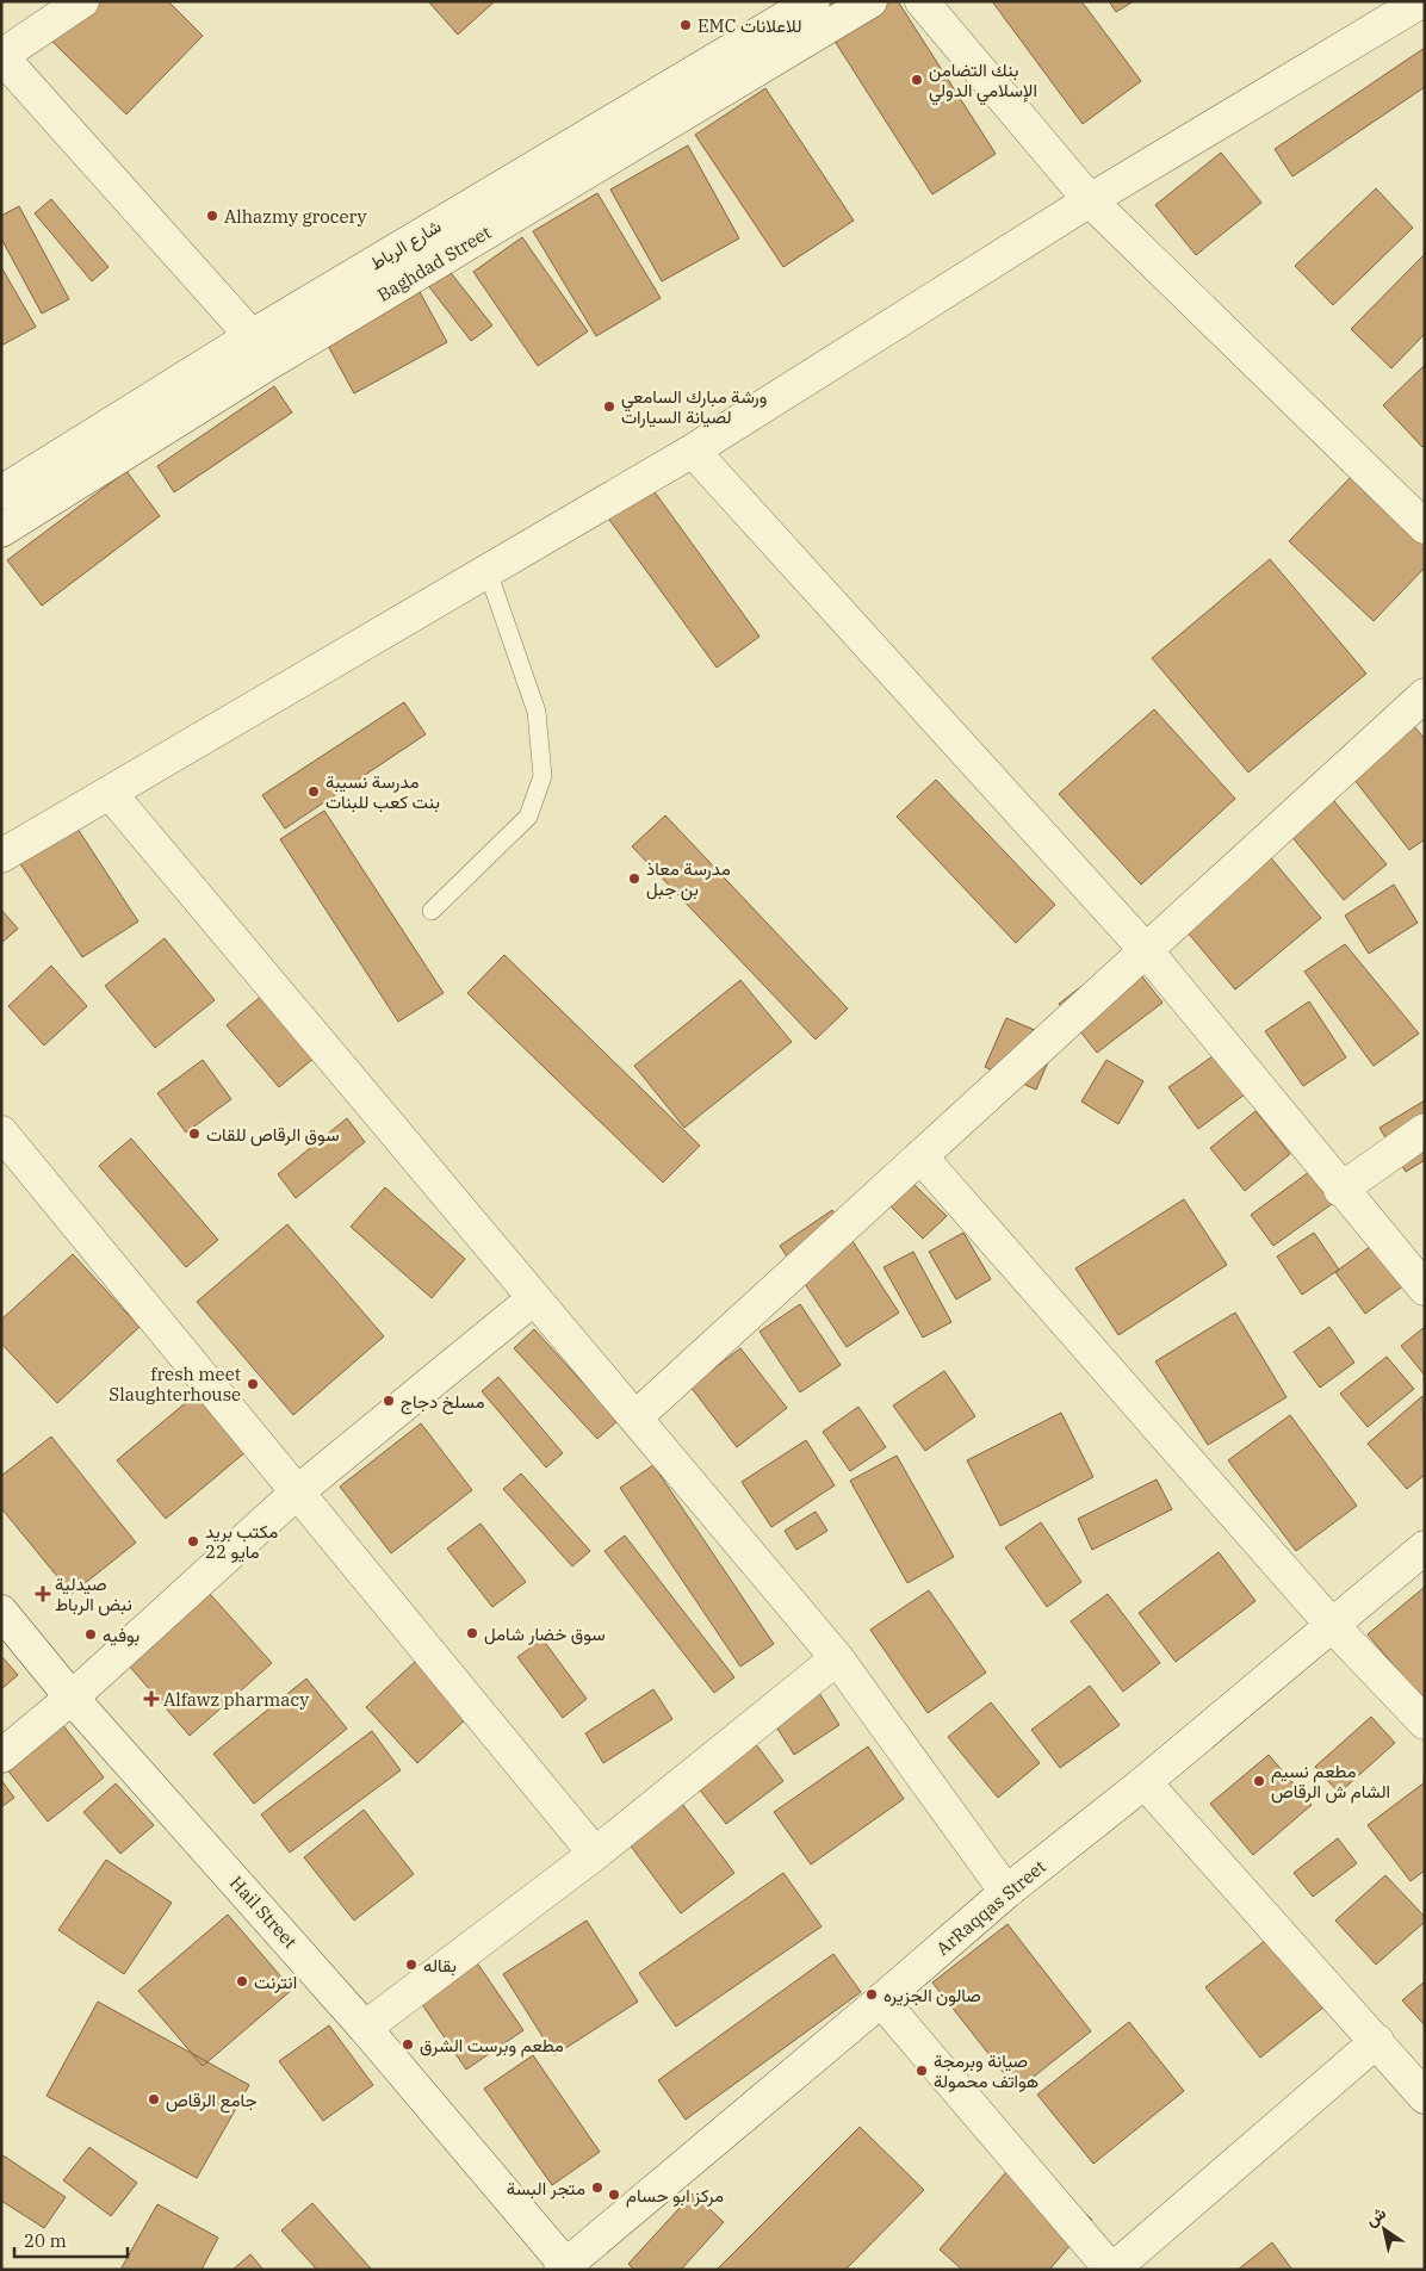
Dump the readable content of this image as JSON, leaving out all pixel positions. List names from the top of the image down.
{
  "streets": {
    "street": [
      "شارع الرباط",
      "Baghdad Street",
      "ArRaqqas Street",
      "Hail Street"
    ]
  },
  "crossings": [
    ["ArRaqqas Street", "Hail Street"]
  ],
  "places": {
    "other": [
      "EMC للاعلانات",
      "بنك التضامن الإسلامي الدولي",
      "Alhazmy grocery",
      "ورشة مبارك السامعي لصيانة السيارات",
      "مدرسة نسيبة بنت كعب للبنات",
      "مدرسة معاذ بن جبل",
      "سوق الرقاص للقات",
      "fresh meet Slaughterhouse",
      "مسلخ دجاج",
      "مكتب بريد 22 مايو",
      "سوق خضار شامل",
      "بوفيه",
      "مطعم نسيم الشام ش الرقاص",
      "بقاله",
      "انترنت",
      "صالون الجزيره",
      "مطعم وبرست الشرق",
      "صيانة وبرمجة هواتف محمولة",
      "جامع الرقاص",
      "متجر البسة",
      "مركز ابو حسام"
    ],
    "health": ["صيدلية نبض الرباط", "Alfawz pharmacy"]
  },
  "scale_bar": "20 m",
  "north": "top left"
}
